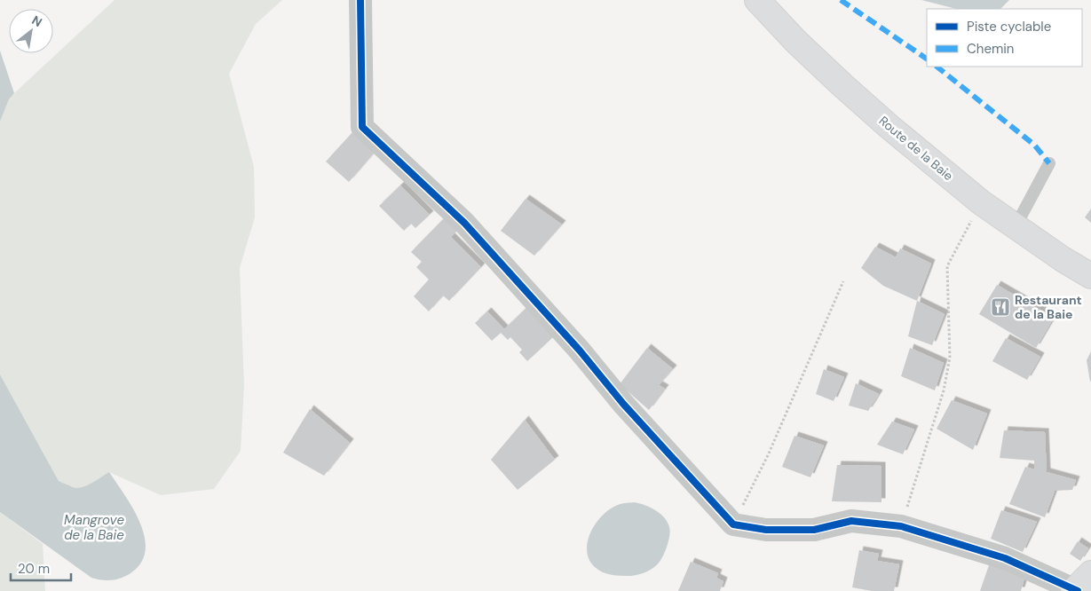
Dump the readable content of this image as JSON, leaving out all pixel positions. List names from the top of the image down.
{
  "streets": {
    "main road": ["Route de la Baie"]
  },
  "water": ["Mangrove de la Baie"],
  "places": {
    "restaurant": ["Restaurant de la Baie"]
  },
  "legend": ["Piste cyclable", "Chemin"],
  "scale_bar": "20 m",
  "north": "top right"
}
